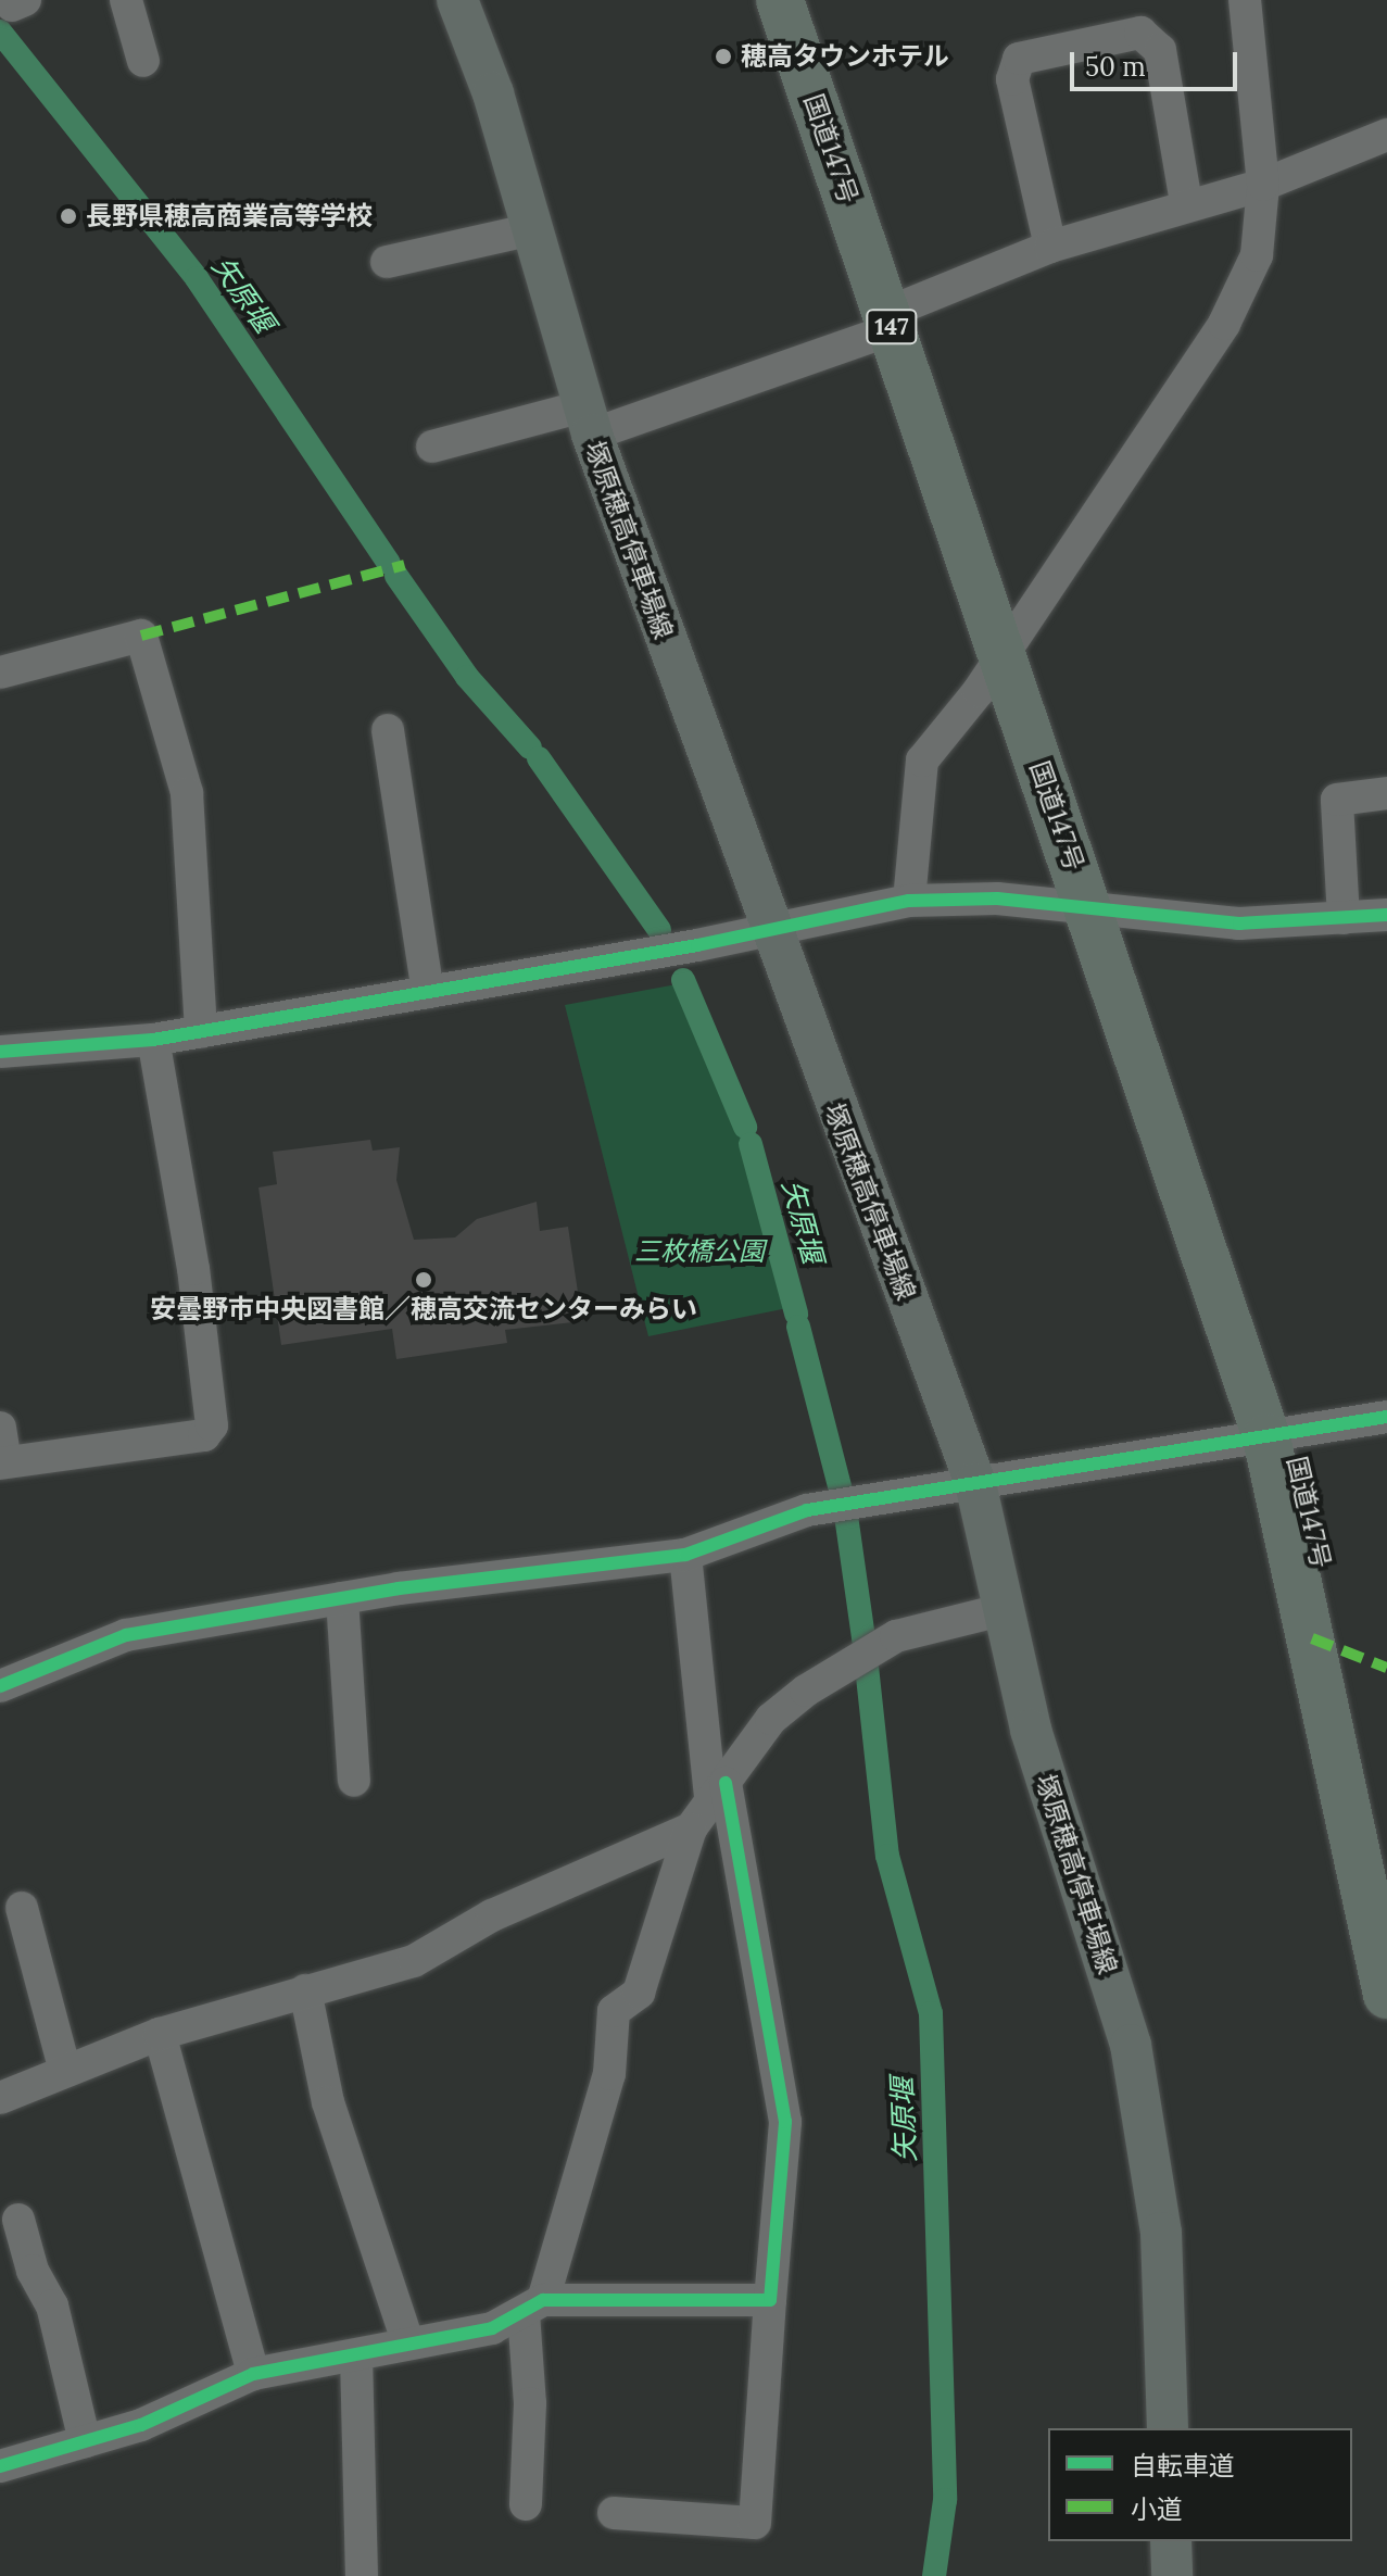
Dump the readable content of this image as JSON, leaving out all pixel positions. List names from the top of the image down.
{
  "streets": {
    "highway": ["国道147号", "147"],
    "main road": ["塚原穂高停車場線"]
  },
  "water": ["矢原堰"],
  "parks": ["三枚橋公園"],
  "places": ["穂高タウンホテル", "長野県穂高商業高等学校", "安曇野市中央図書館／穂高交流センターみらい"],
  "legend": ["自転車道", "小道"],
  "scale_bar": "50 m"
}
